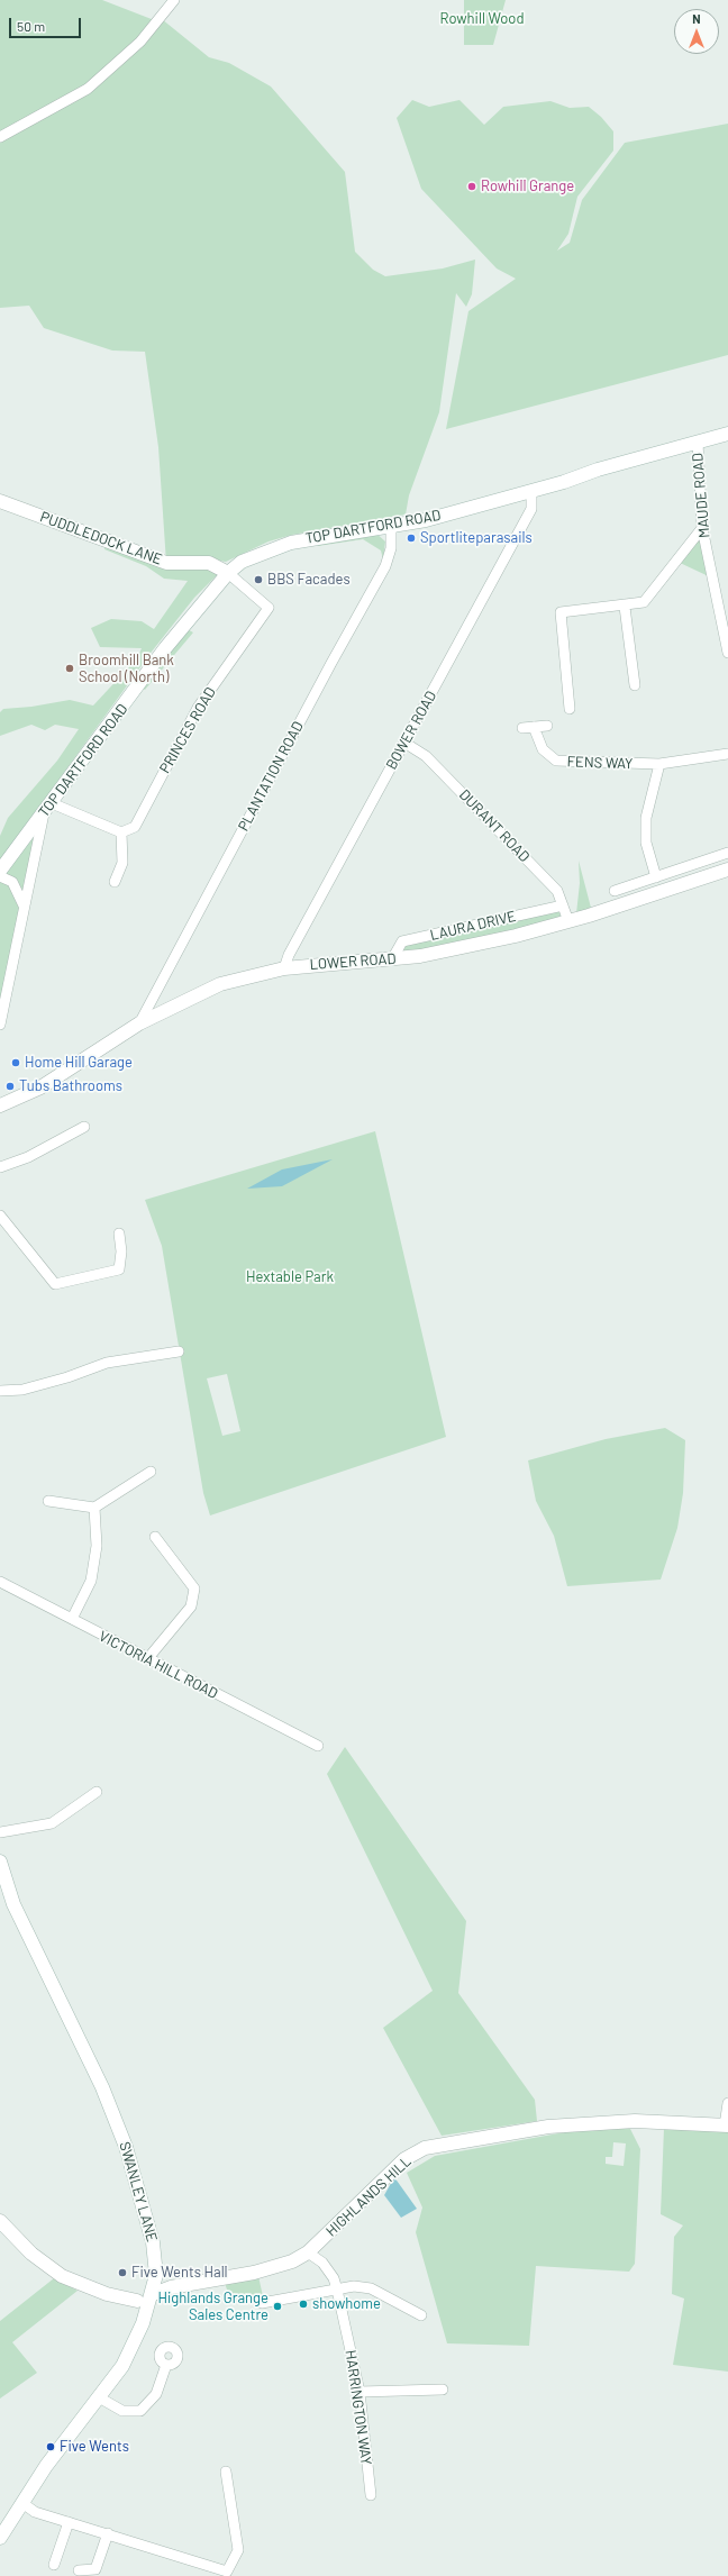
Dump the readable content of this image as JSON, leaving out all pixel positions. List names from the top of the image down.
{
  "streets": {
    "street": [
      "MAUDE ROAD",
      "TOP DARTFORD ROAD",
      "PUDDLEDOCK LANE",
      "PRINCES ROAD",
      "BOWER ROAD",
      "FENS WAY",
      "PLANTATION ROAD",
      "DURANT ROAD",
      "LAURA DRIVE",
      "LOWER ROAD",
      "VICTORIA HILL ROAD",
      "SWANLEY LANE",
      "HIGHLANDS HILL",
      "HARRINGTON WAY"
    ]
  },
  "crossings": [
    ["MAUDE ROAD", "TOP DARTFORD ROAD"],
    ["TOP DARTFORD ROAD", "PUDDLEDOCK LANE"],
    ["TOP DARTFORD ROAD", "PRINCES ROAD"],
    ["TOP DARTFORD ROAD", "BOWER ROAD"],
    ["TOP DARTFORD ROAD", "PLANTATION ROAD"],
    ["PUDDLEDOCK LANE", "PRINCES ROAD"],
    ["BOWER ROAD", "DURANT ROAD"],
    ["BOWER ROAD", "LOWER ROAD"],
    ["PLANTATION ROAD", "LOWER ROAD"],
    ["DURANT ROAD", "LAURA DRIVE"],
    ["DURANT ROAD", "LOWER ROAD"],
    ["LAURA DRIVE", "LOWER ROAD"],
    ["SWANLEY LANE", "HIGHLANDS HILL"],
    ["HIGHLANDS HILL", "HARRINGTON WAY"]
  ],
  "parks": ["Rowhill Wood", "Hextable Park"],
  "places": [
    "Rowhill Grange",
    "Sportliteparasails",
    "BBS Facades",
    "Broomhill Bank School (North)",
    "Home Hill Garage",
    "Tubs Bathrooms",
    "Five Wents Hall",
    "showhome",
    "Highlands Grange Sales Centre",
    "Five Wents"
  ],
  "scale_bar": "50 m",
  "north": "top"
}
